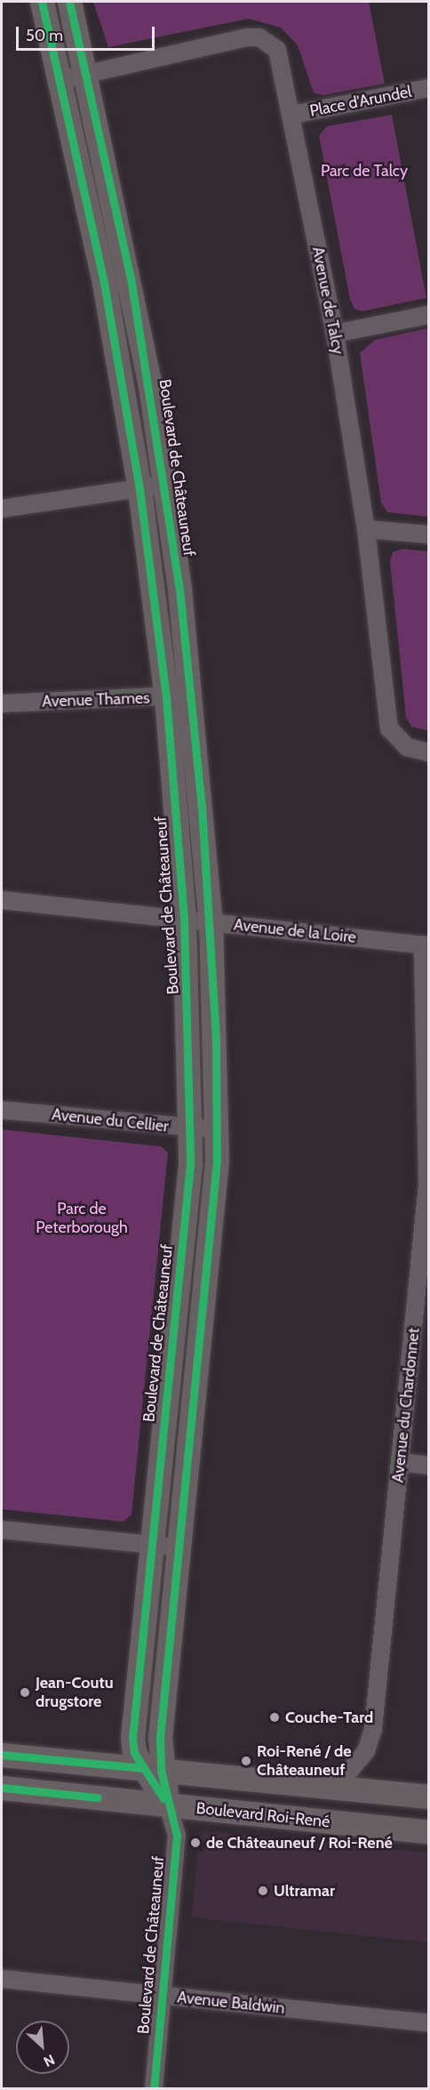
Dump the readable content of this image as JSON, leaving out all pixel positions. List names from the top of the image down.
{
  "streets": {
    "street": [
      "Place d'Arundel",
      "Avenue de Talcy",
      "Boulevard de Châteauneuf",
      "Avenue Thames",
      "Avenue de la Loire",
      "Avenue du Cellier",
      "Avenue du Chardonnet",
      "Boulevard Roi-René",
      "Avenue Baldwin"
    ]
  },
  "crossings": [
    ["Place d'Arundel", "Avenue de Talcy"],
    ["Avenue de Talcy", "Boulevard de Châteauneuf"],
    ["Boulevard de Châteauneuf", "Avenue Thames"],
    ["Boulevard de Châteauneuf", "Avenue de la Loire"],
    ["Boulevard de Châteauneuf", "Avenue du Cellier"],
    ["Boulevard de Châteauneuf", "Boulevard Roi-René"],
    ["Boulevard de Châteauneuf", "Avenue Baldwin"],
    ["Avenue de la Loire", "Avenue du Chardonnet"]
  ],
  "parks": ["Parc de Talcy", "Parc de Peterborough"],
  "places": [
    "Jean-Coutu drugstore",
    "Couche-Tard",
    "Roi-René / de Châteauneuf",
    "de Châteauneuf / Roi-René",
    "Ultramar"
  ],
  "scale_bar": "50 m",
  "north": "bottom right"
}
